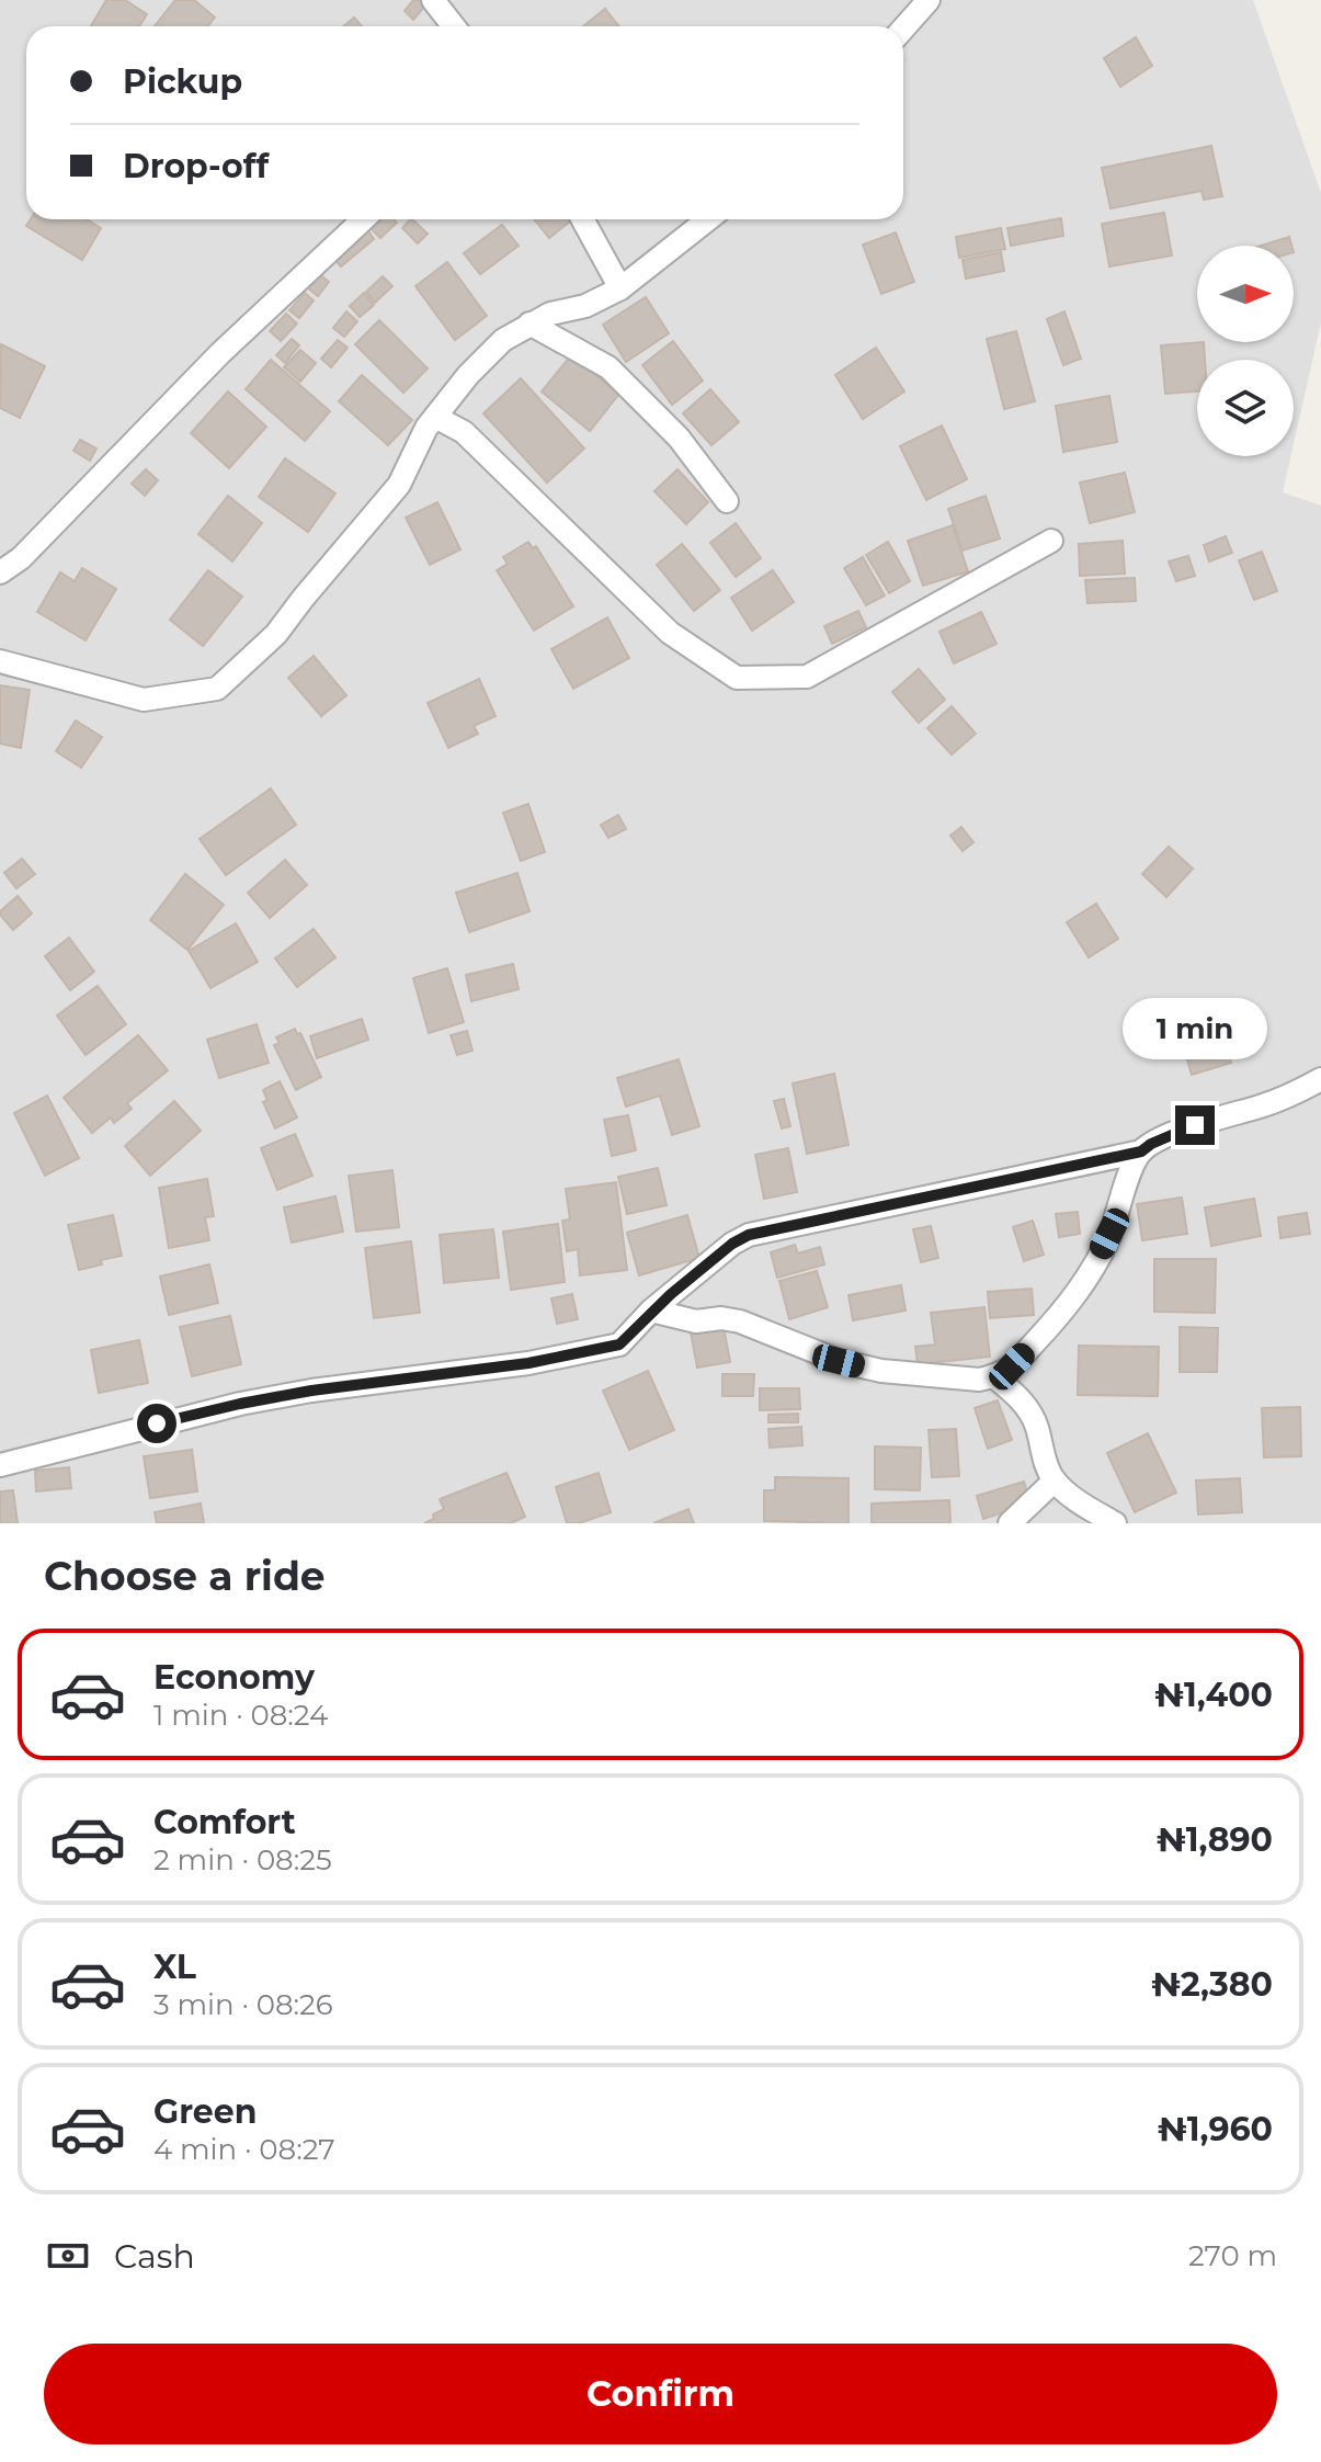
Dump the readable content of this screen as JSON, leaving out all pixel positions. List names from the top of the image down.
{
  "north": "right",
  "page": {
    "banner": ["Pickup", "Drop-off"],
    "bubble": "1 min",
    "heading": "Choose a ride",
    "list": [
      {
        "name": "Economy",
        "note": "1 min · 08:24",
        "value": "₦1,400"
      },
      {
        "name": "Comfort",
        "note": "2 min · 08:25",
        "value": "₦1,890"
      },
      {
        "name": "XL",
        "note": "3 min · 08:26",
        "value": "₦2,380"
      },
      {
        "name": "Green",
        "note": "4 min · 08:27",
        "value": "₦1,960"
      }
    ],
    "pay": ["Cash", "270 m"],
    "buttons": "Confirm"
  }
}
